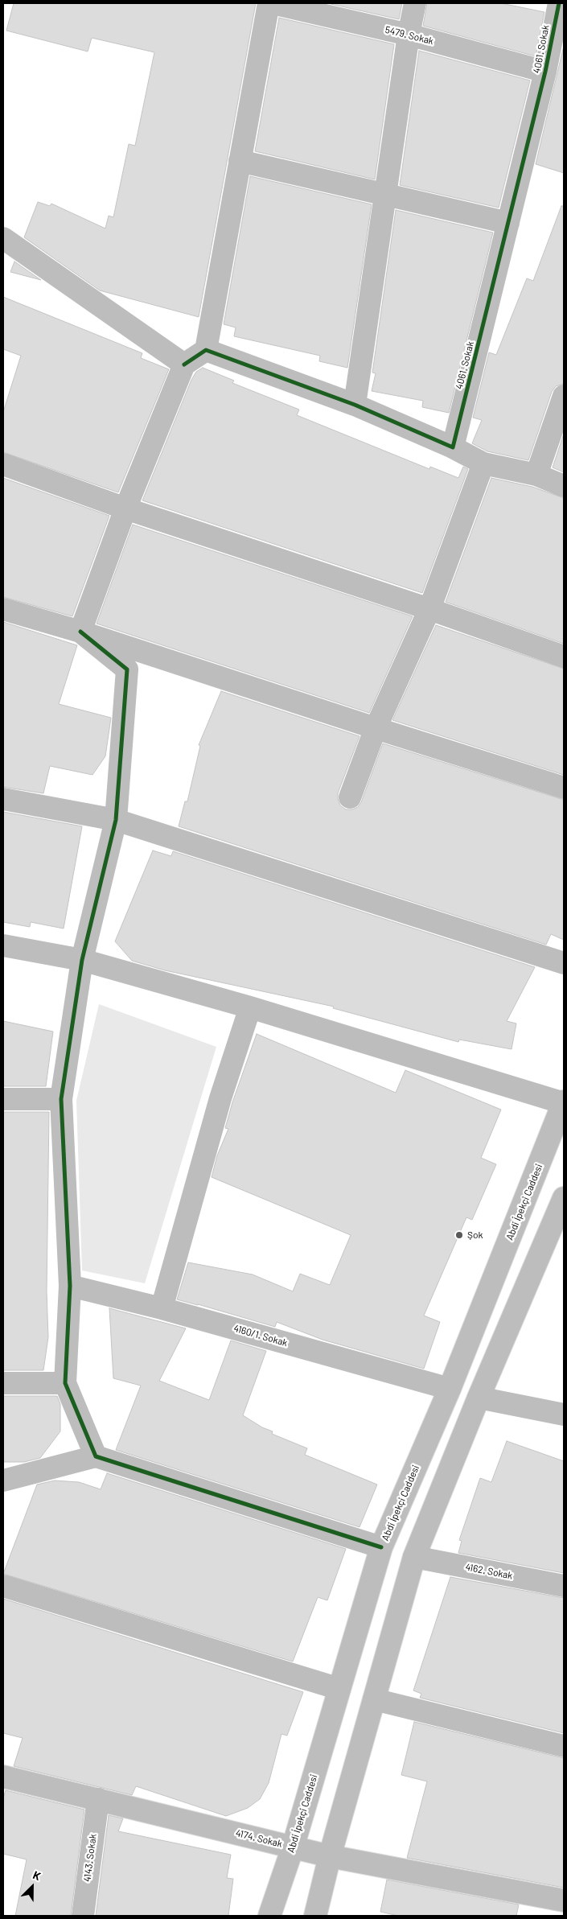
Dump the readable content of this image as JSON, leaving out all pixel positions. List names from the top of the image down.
{
  "streets": {
    "street": [
      "5479. Sokak",
      "4061. Sokak",
      "Abdi İpekçi Caddesi",
      "4160/1. Sokak",
      "4162. Sokak",
      "4174. Sokak",
      "4143. Sokak"
    ]
  },
  "crossings": [
    ["5479. Sokak", "4061. Sokak"],
    ["Abdi İpekçi Caddesi", "4160/1. Sokak"],
    ["Abdi İpekçi Caddesi", "4174. Sokak"],
    ["4174. Sokak", "4143. Sokak"]
  ],
  "places": ["Şok"],
  "north": "top right"
}
